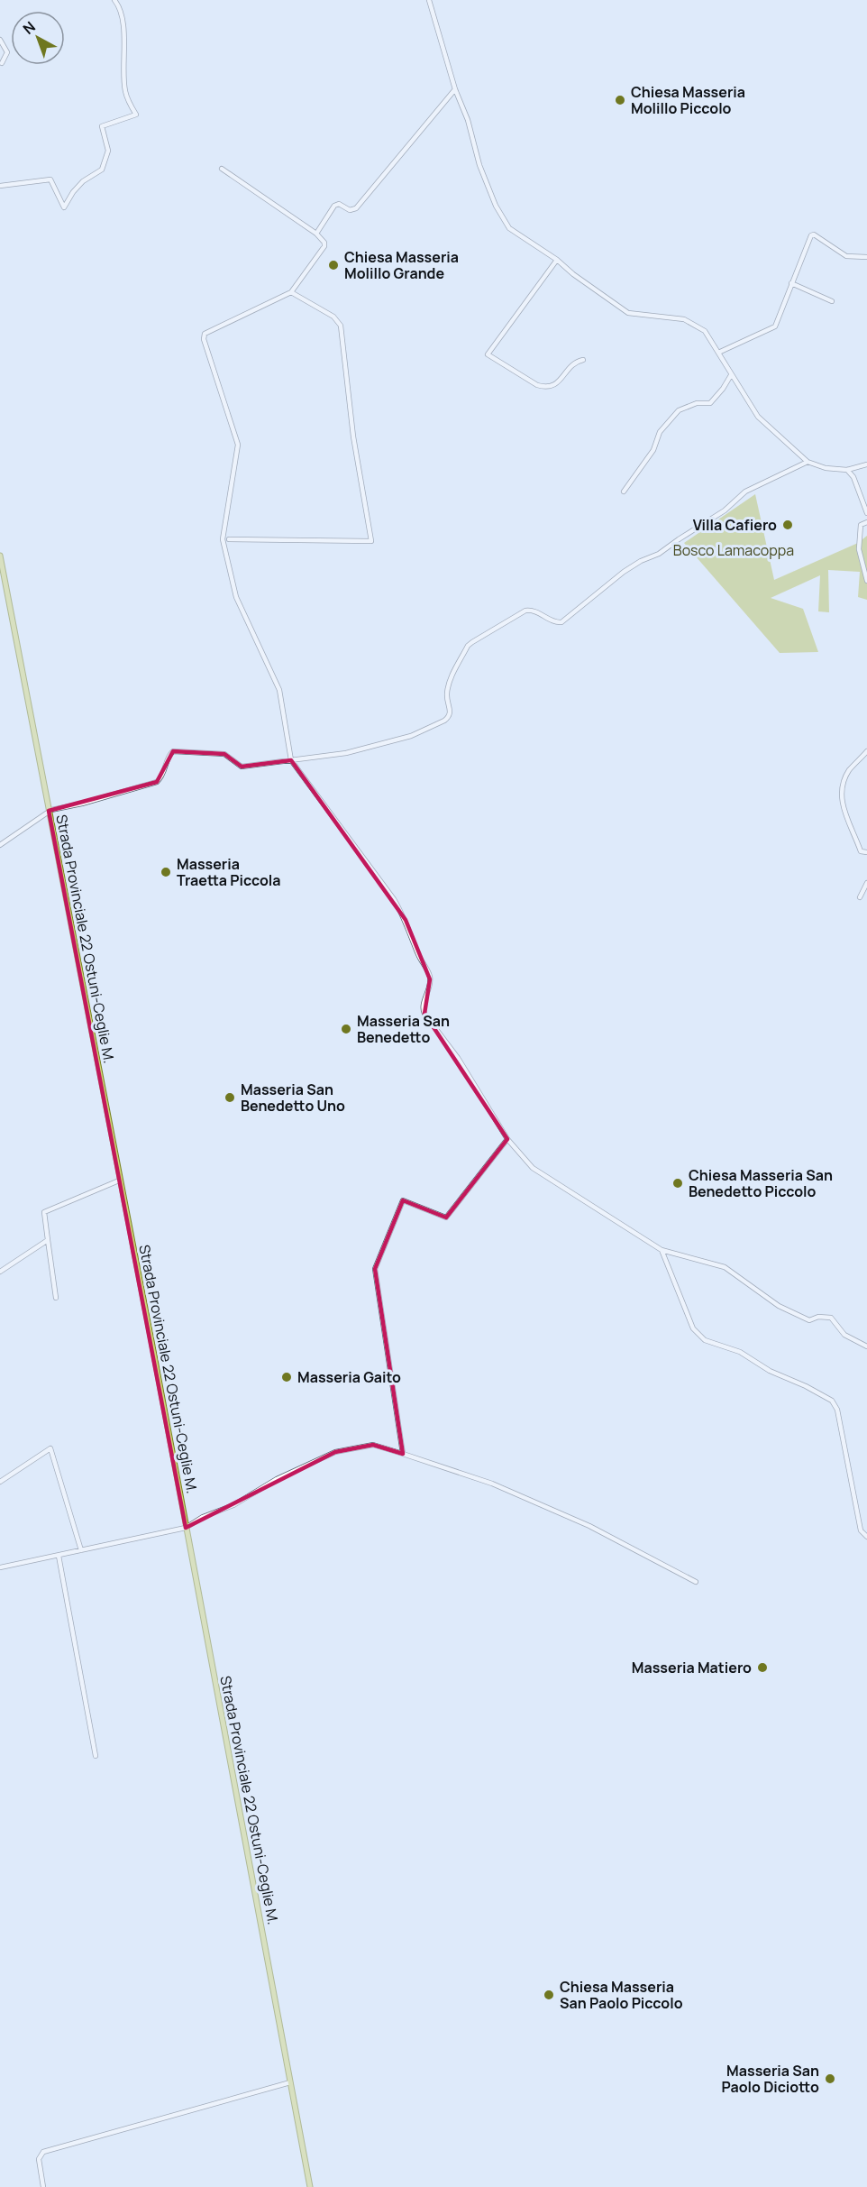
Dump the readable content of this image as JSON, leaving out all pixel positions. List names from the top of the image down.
{
  "streets": {
    "main road": ["Strada Provinciale 22 Ostuni-Ceglie M."]
  },
  "parks": ["Bosco Lamacoppa"],
  "places": [
    "Chiesa Masseria Molillo Piccolo",
    "Chiesa Masseria Molillo Grande",
    "Villa Cafiero",
    "Masseria Traetta Piccola",
    "Masseria San Benedetto",
    "Masseria San Benedetto Uno",
    "Chiesa Masseria San Benedetto Piccolo",
    "Masseria Gaito",
    "Masseria Matiero",
    "Chiesa Masseria San Paolo Piccolo",
    "Masseria San Paolo Diciotto"
  ],
  "north": "top left"
}
